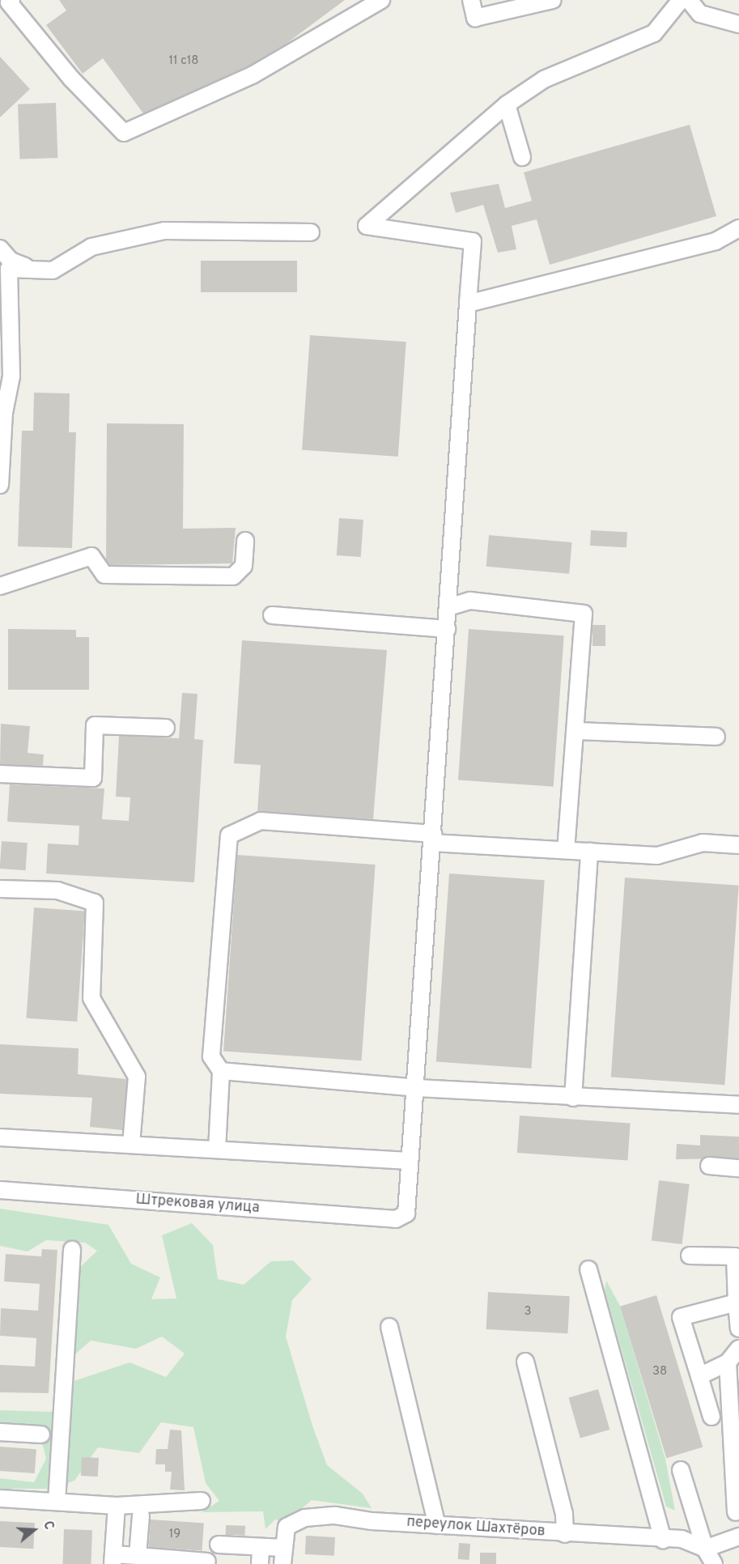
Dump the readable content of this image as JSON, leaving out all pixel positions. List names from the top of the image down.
{
  "streets": {
    "street": ["Штрековая улица", "переулок Шахтёров"]
  },
  "house_numbers": [
    "11 с18",
    "3",
    "38",
    "19"
  ],
  "north": "right"
}
